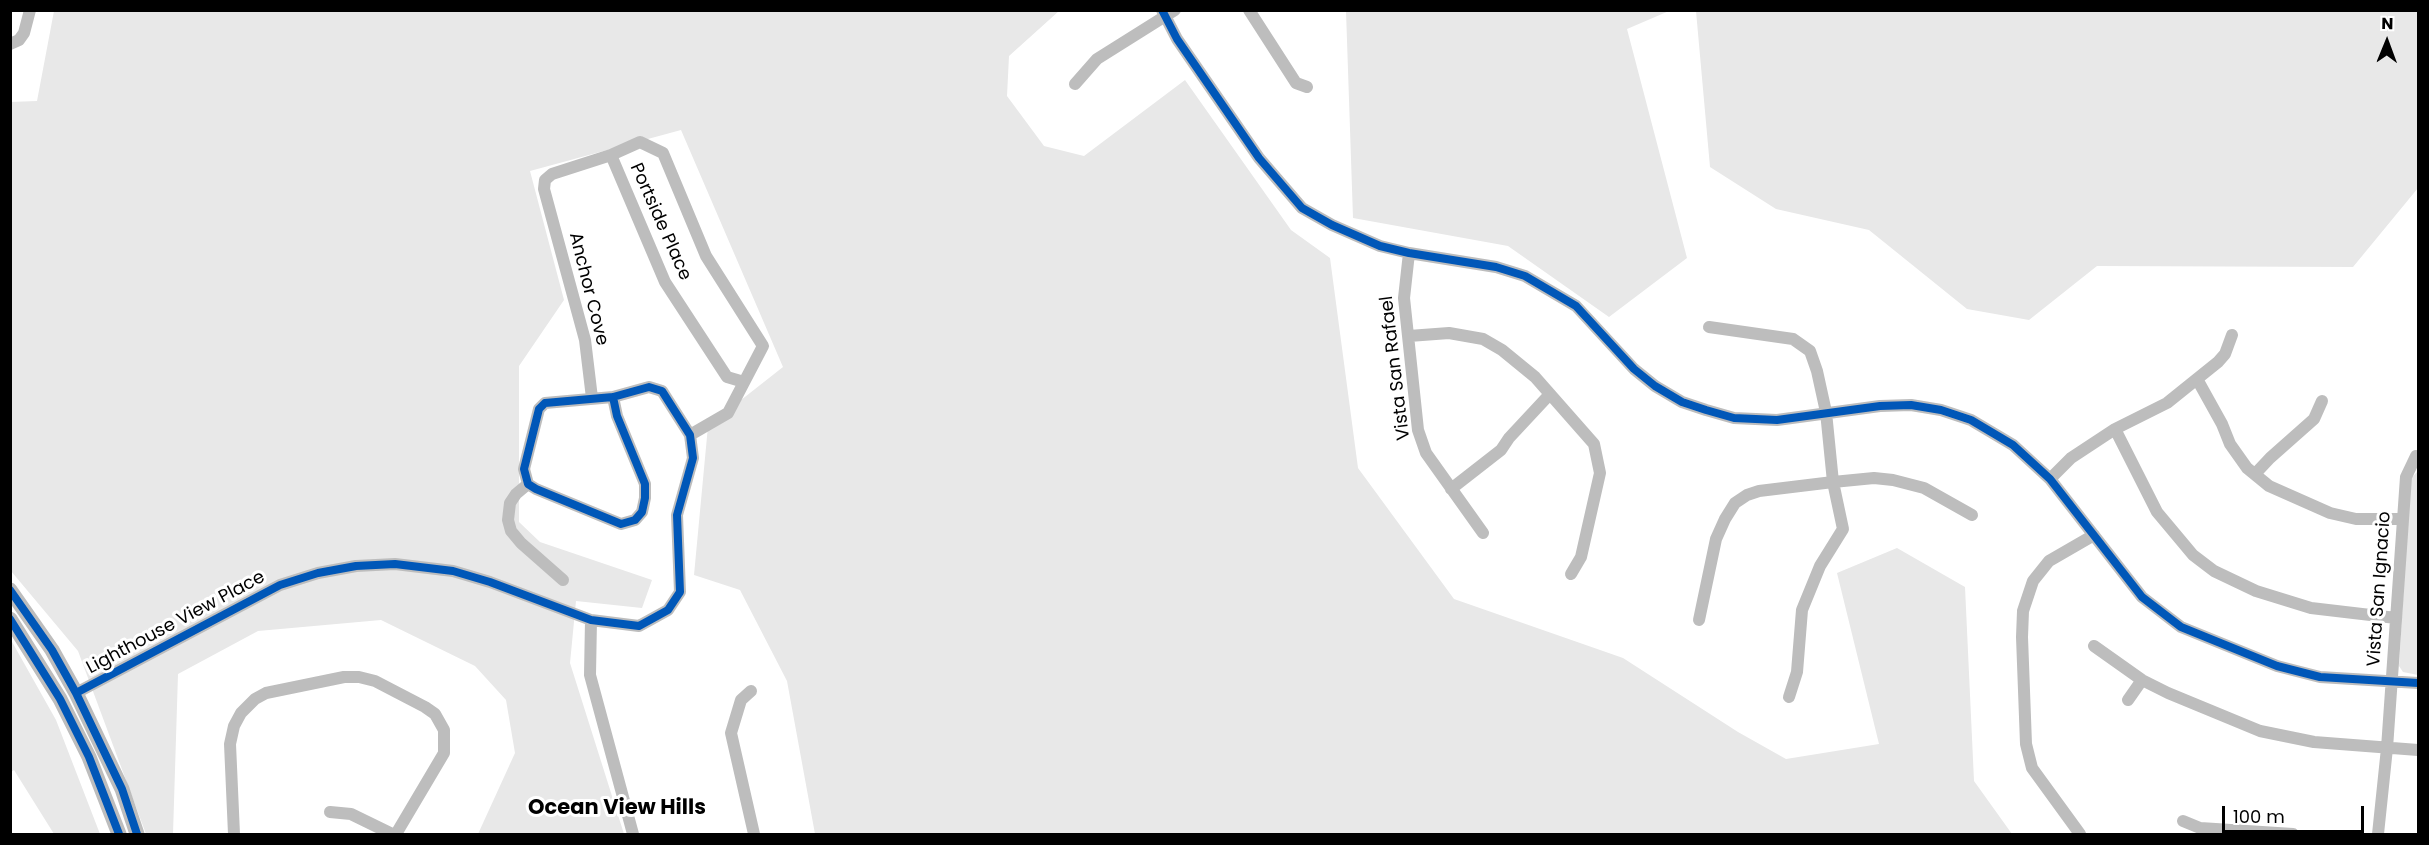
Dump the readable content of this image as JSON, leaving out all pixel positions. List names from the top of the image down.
{
  "streets": {
    "street": [
      "Portside Place",
      "Anchor Cove",
      "Vista San Rafael",
      "Vista San Ignacio",
      "Lighthouse View Place"
    ]
  },
  "crossings": [
    ["Portside Place", "Anchor Cove"]
  ],
  "districts": ["Ocean View Hills"],
  "scale_bar": "100 m",
  "north": "top"
}
